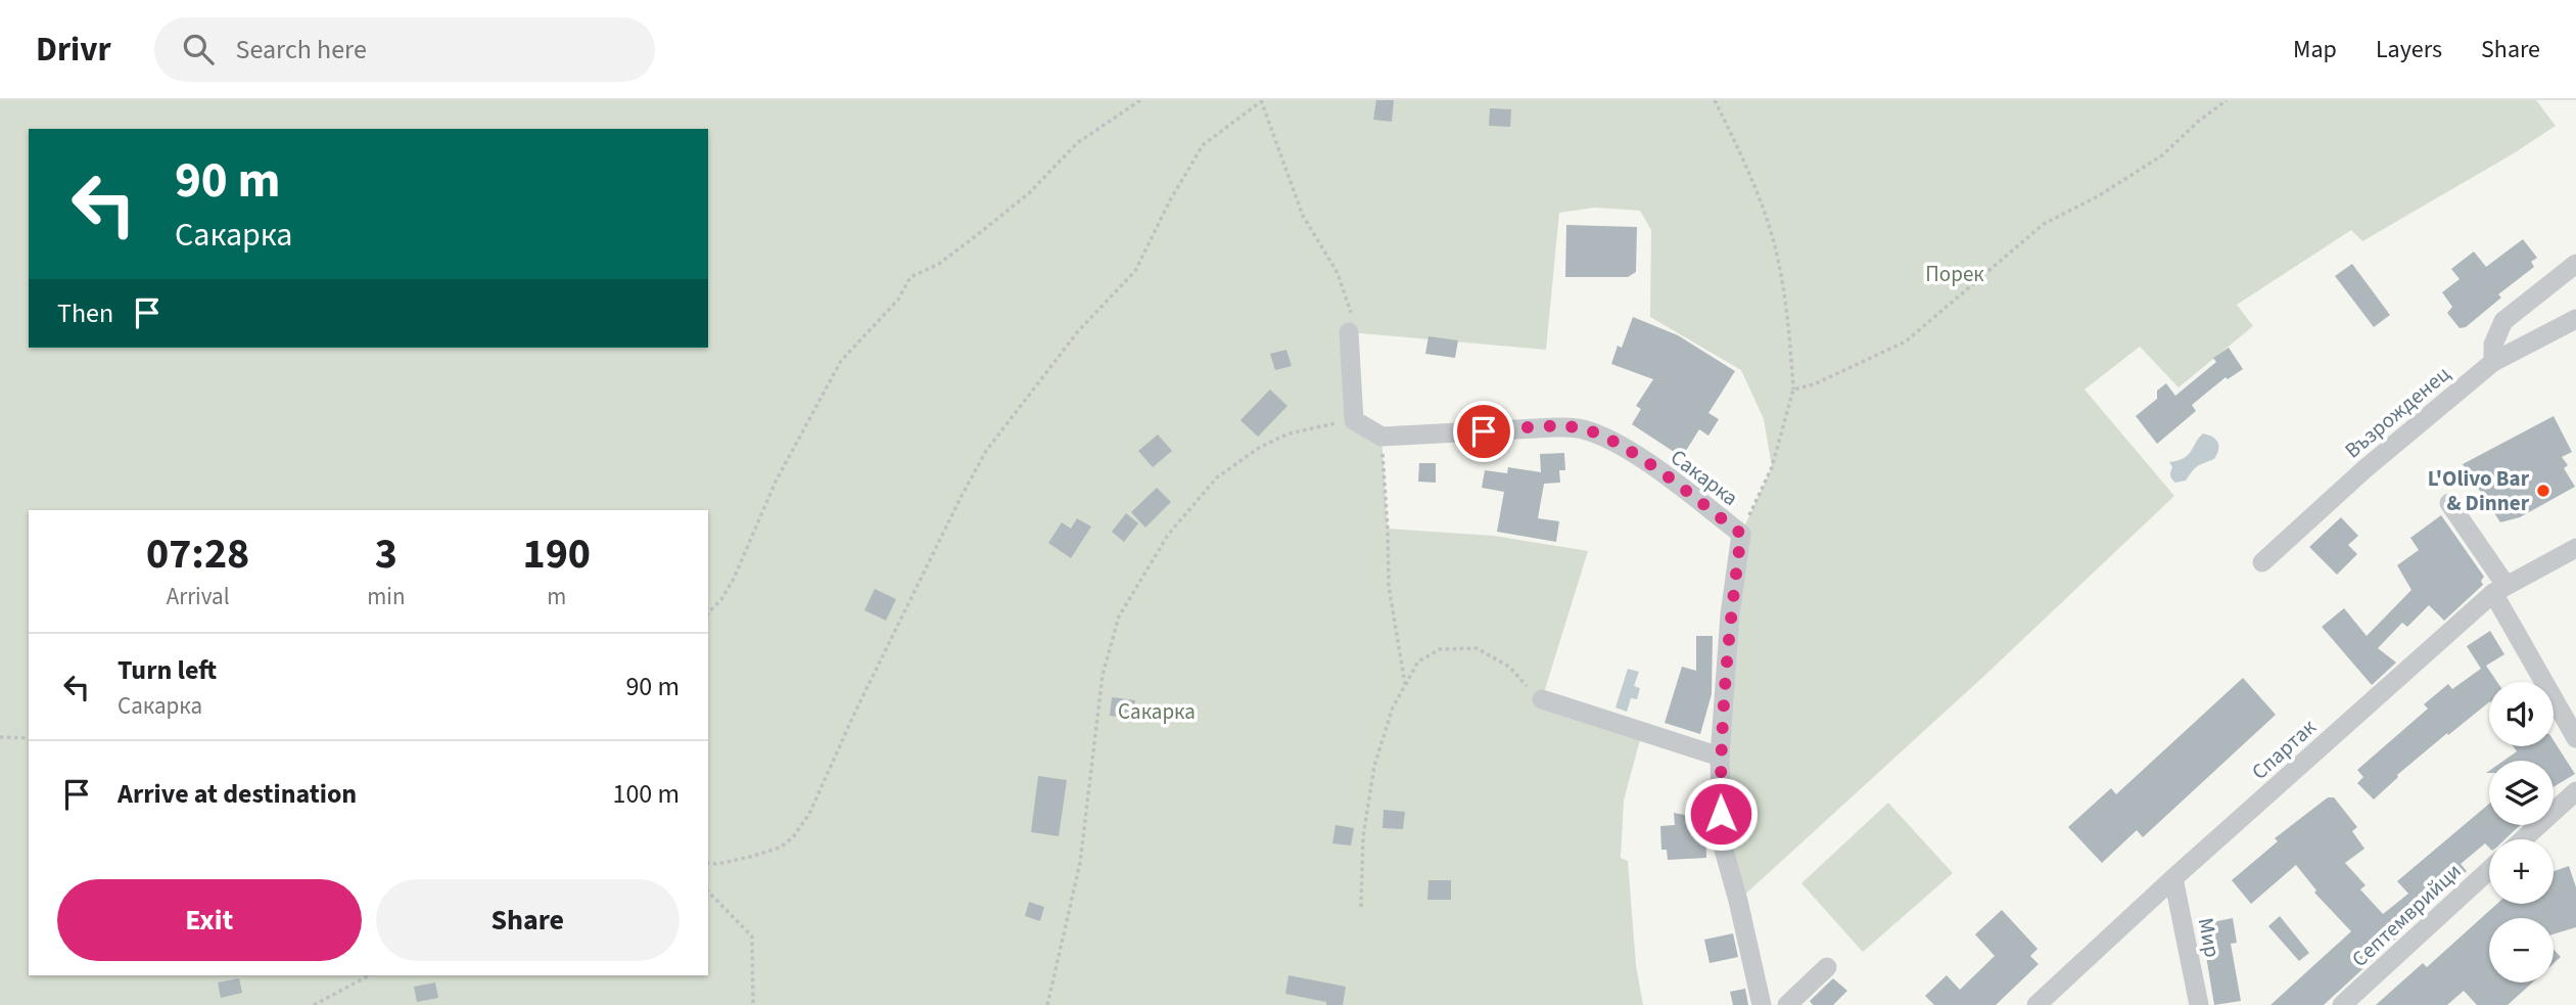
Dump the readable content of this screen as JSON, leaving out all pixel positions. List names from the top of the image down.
{
  "streets": {
    "street": [
      "Възрожденец",
      "Сакарка",
      "Спартак",
      "Септемврийци",
      "Мир"
    ]
  },
  "crossings": [
    ["Спартак", "Мир"]
  ],
  "parks": ["Порек", "Сакарка"],
  "places": ["L'Olivo Bar & Dinner"],
  "page": {
    "header": "Drivr",
    "search": "Search here",
    "nav": ["Map", "Layers", "Share"],
    "turn": ["90 m", "Сакарка"],
    "then": "Then",
    "eta": [
      "07:28",
      "Arrival",
      "3",
      "min",
      "190",
      "m"
    ],
    "list": [
      {
        "name": "Turn left",
        "note": "Сакарка",
        "value": "90 m"
      },
      {
        "name": "Arrive at destination",
        "value": "100 m"
      }
    ],
    "map_buttons": ["+", "−"],
    "buttons": ["Exit", "Share"]
  }
}
